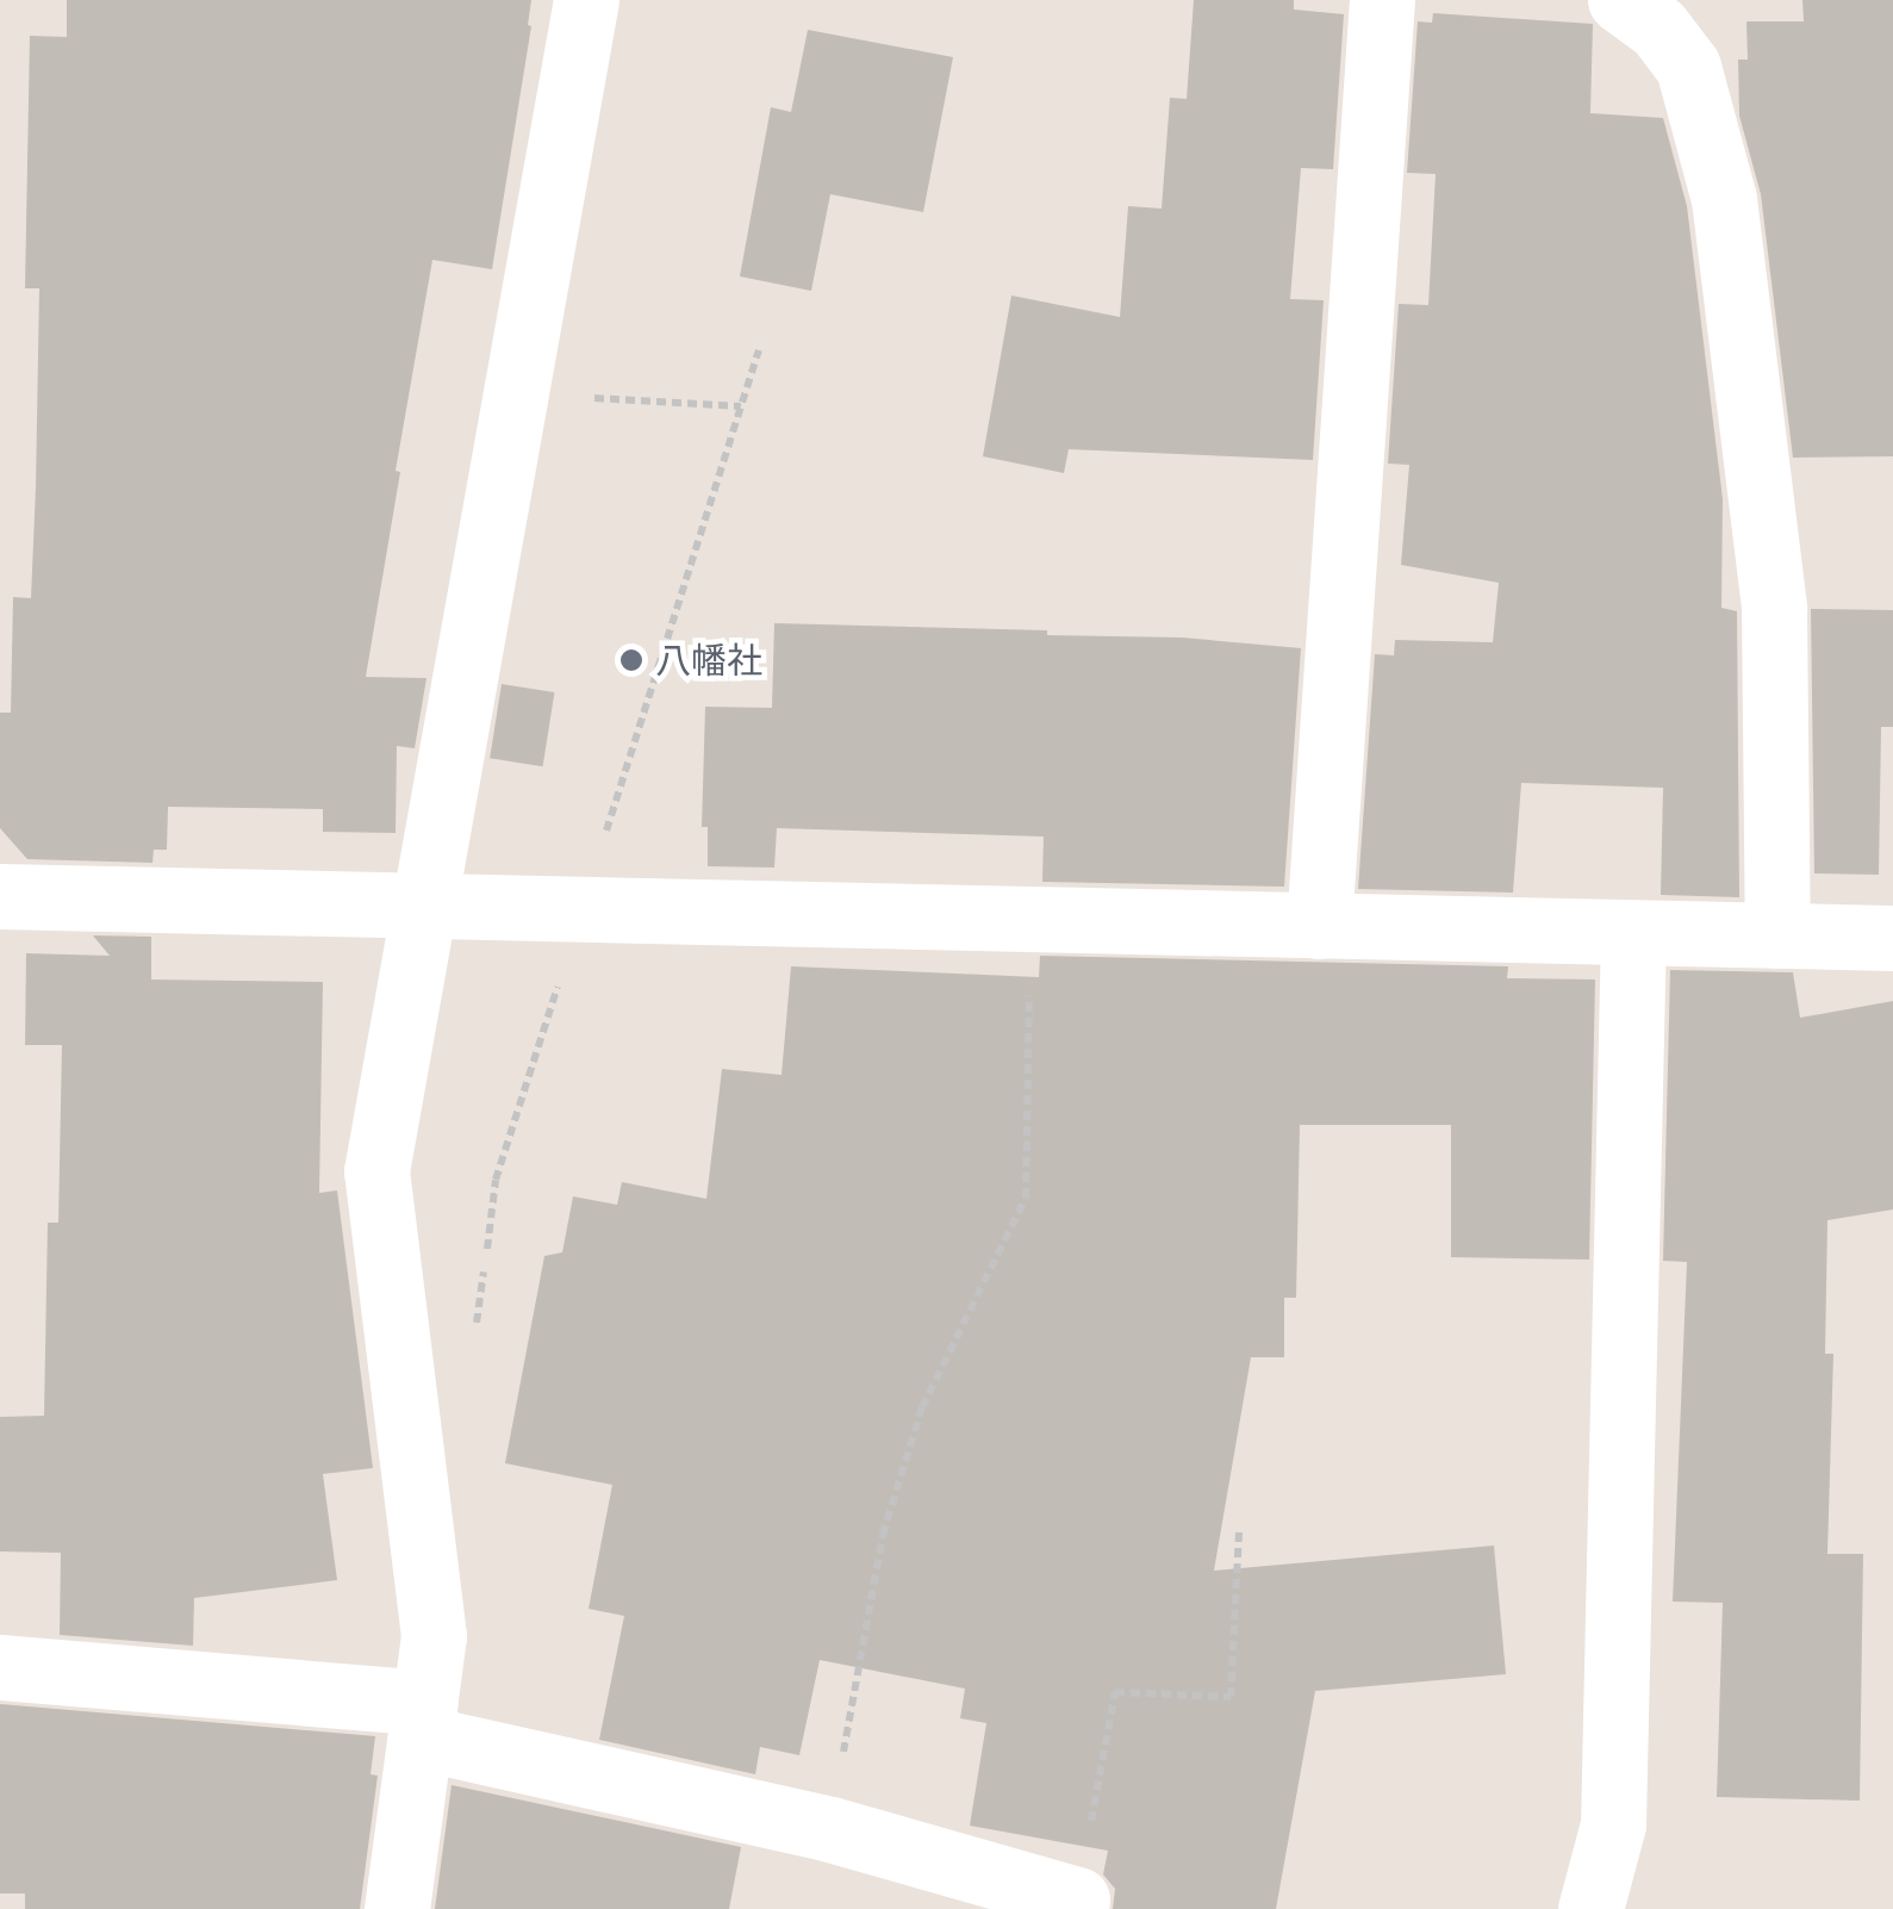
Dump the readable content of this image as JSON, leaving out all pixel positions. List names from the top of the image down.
{
  "places": ["八幡社"]
}
